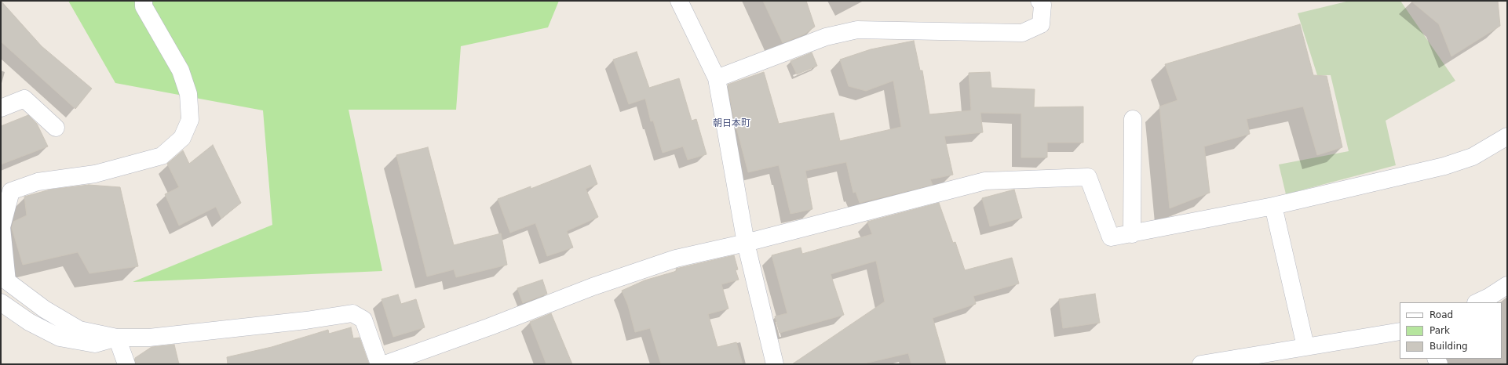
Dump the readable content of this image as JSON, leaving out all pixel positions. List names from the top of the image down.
{
  "districts": ["朝日本町"],
  "legend": ["Road", "Park", "Building"]
}
